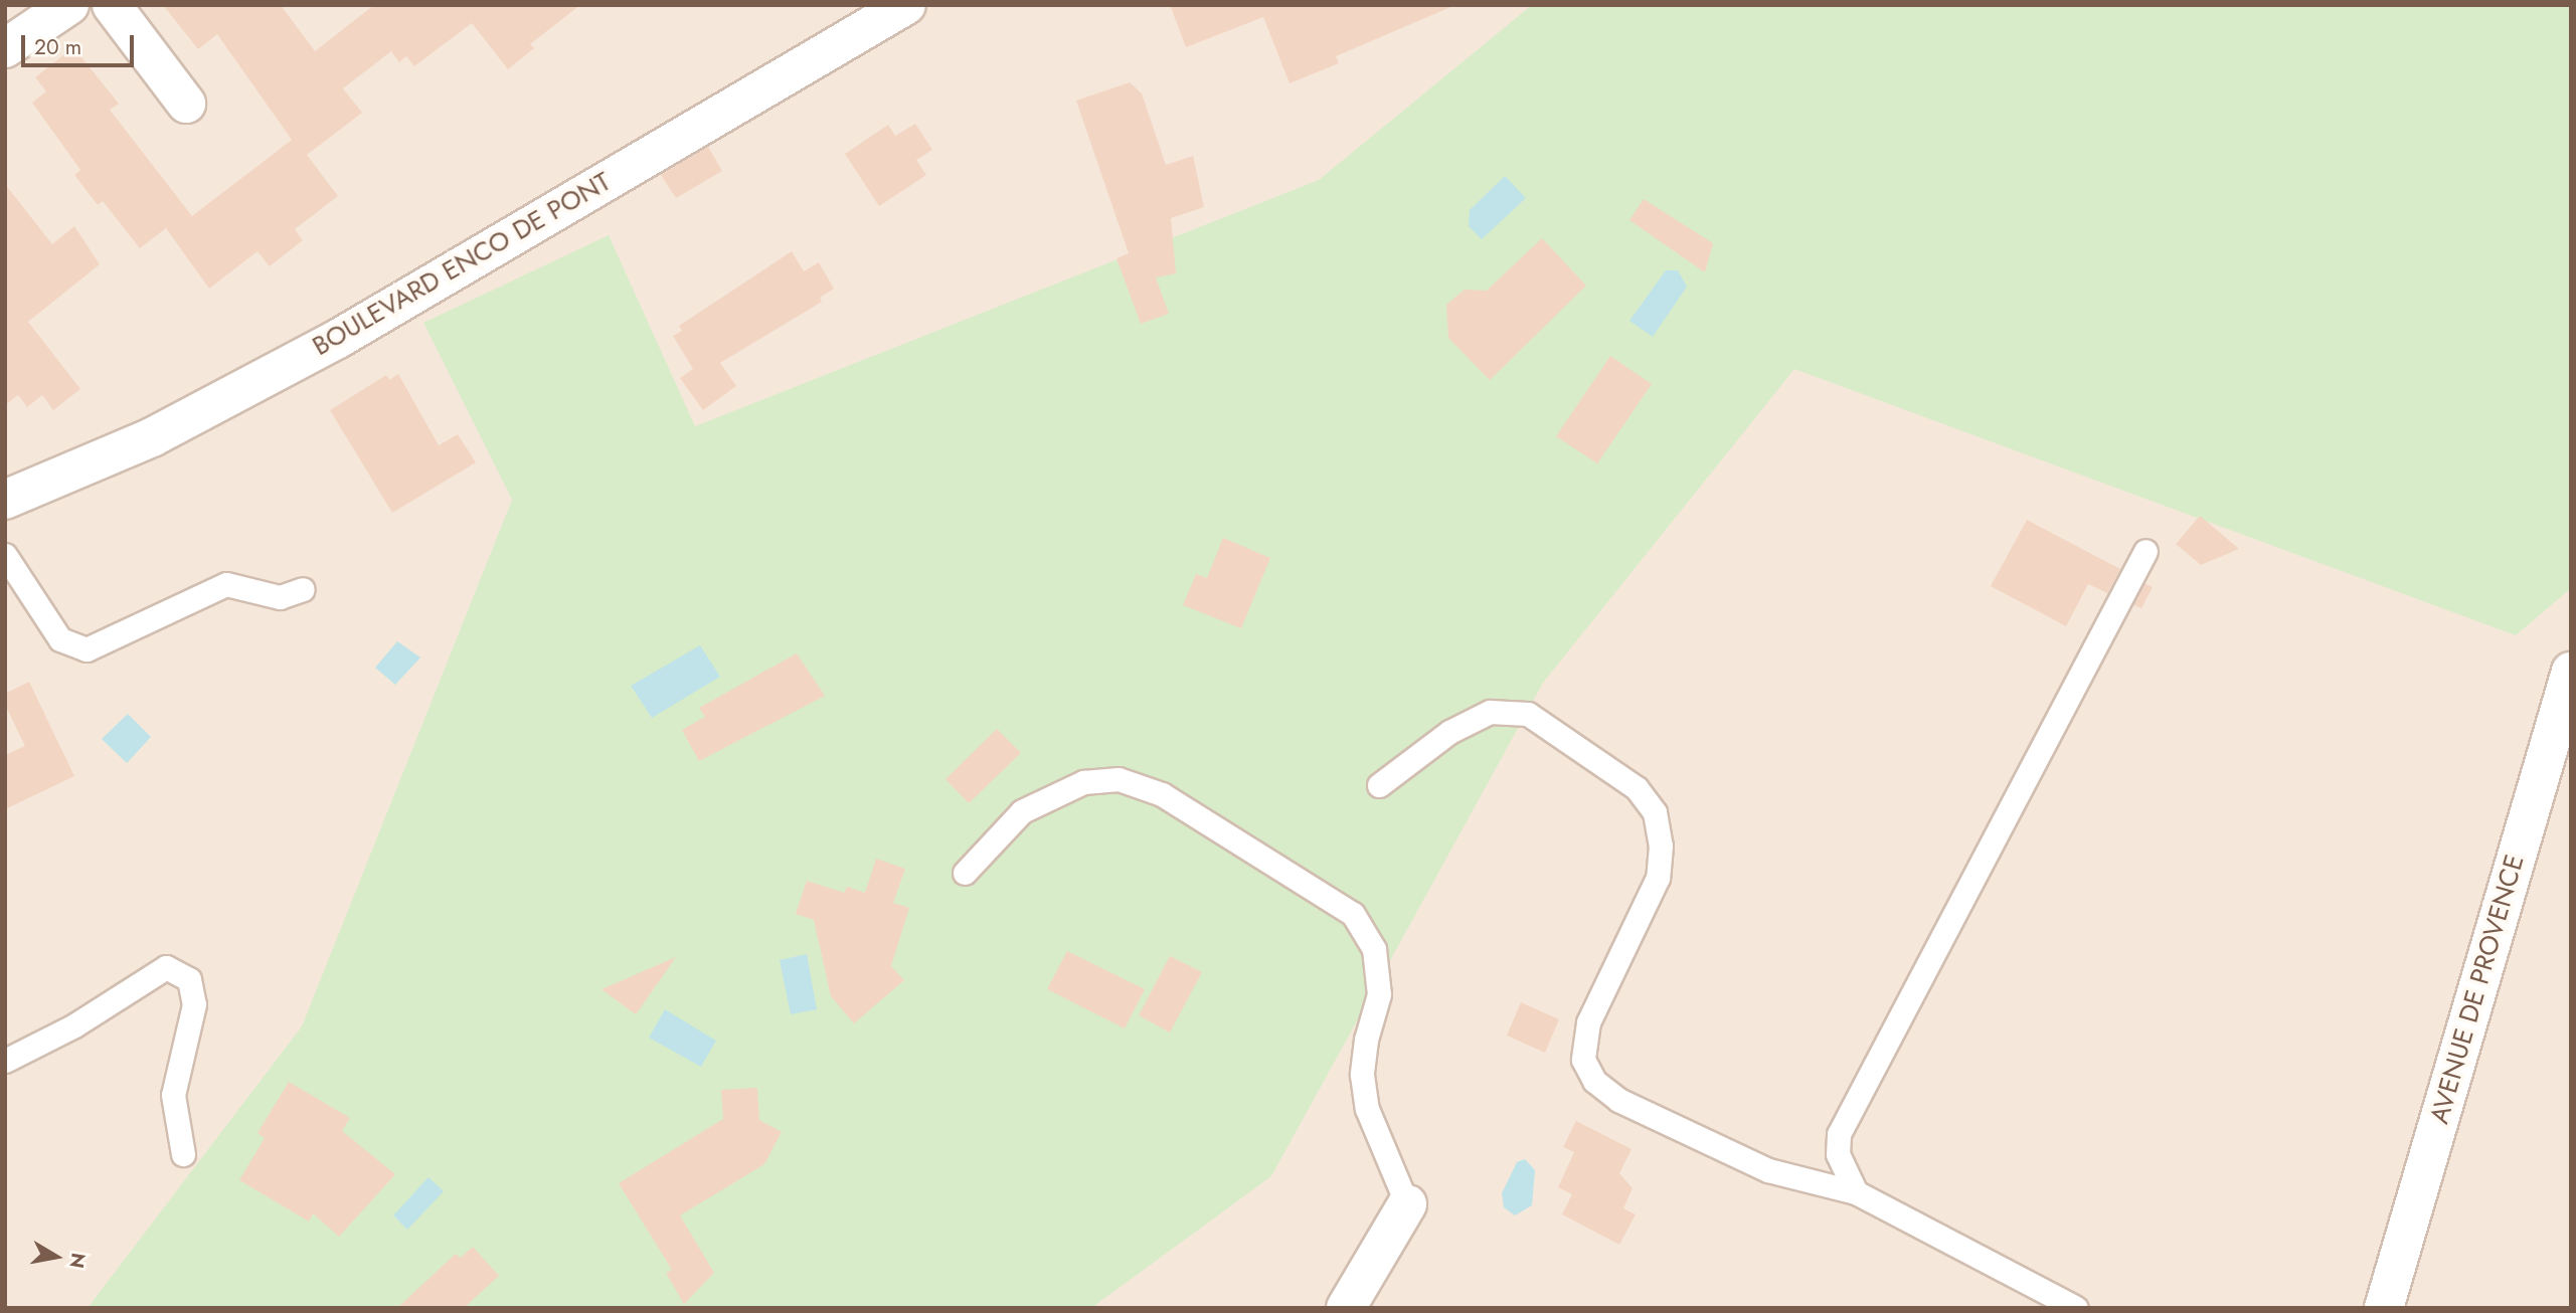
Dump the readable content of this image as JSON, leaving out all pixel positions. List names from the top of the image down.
{
  "streets": {
    "street": ["BOULEVARD ENCO DE PONT", "AVENUE DE PROVENCE"]
  },
  "scale_bar": "20 m",
  "north": "right"
}
